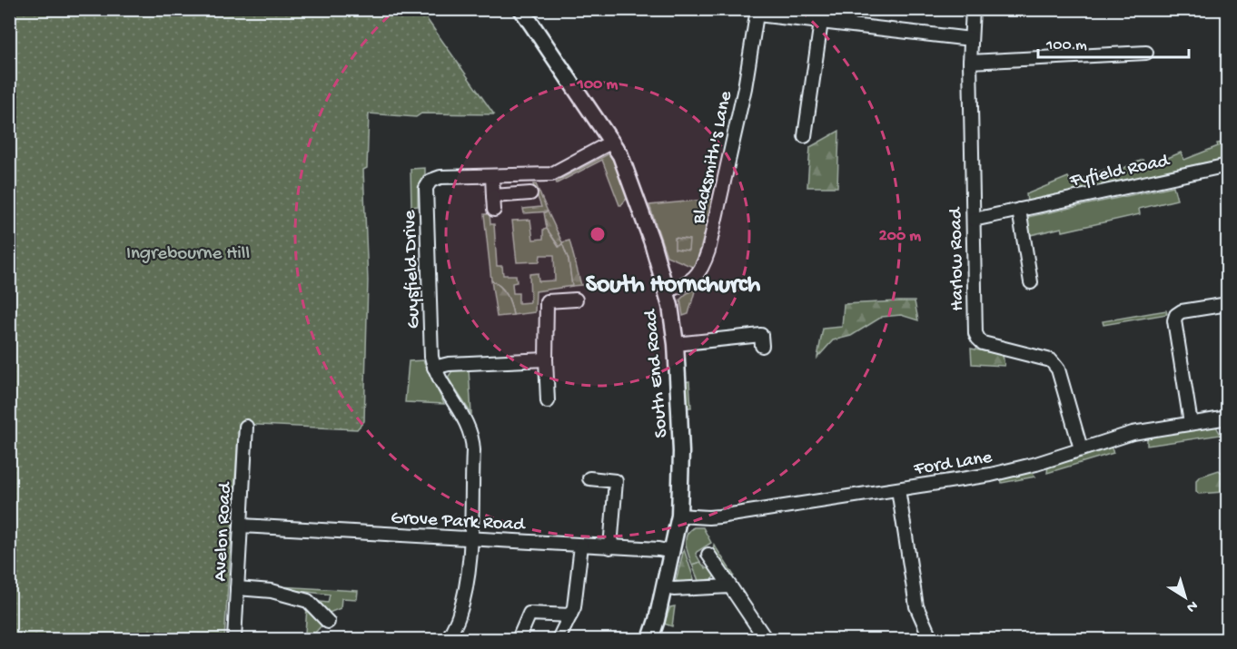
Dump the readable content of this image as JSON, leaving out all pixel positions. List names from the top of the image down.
{
  "streets": {
    "street": [
      "Blacksmith's Lane",
      "Fyfield Road",
      "Harlow Road",
      "Guysfield Drive",
      "South End Road",
      "Ford Lane",
      "Grove Park Road",
      "Avelon Road"
    ]
  },
  "crossings": [
    ["Blacksmith's Lane", "South End Road"],
    ["Fyfield Road", "Harlow Road"],
    ["Harlow Road", "Ford Lane"],
    ["Guysfield Drive", "South End Road"],
    ["Guysfield Drive", "Grove Park Road"],
    ["South End Road", "Ford Lane"],
    ["South End Road", "Grove Park Road"],
    ["Grove Park Road", "Avelon Road"]
  ],
  "districts": ["South Hornchurch"],
  "parks": ["Ingrebourne Hill"],
  "scale_bar": "100 m",
  "north": "bottom right",
  "rings": ["100 m", "200 m"]
}
